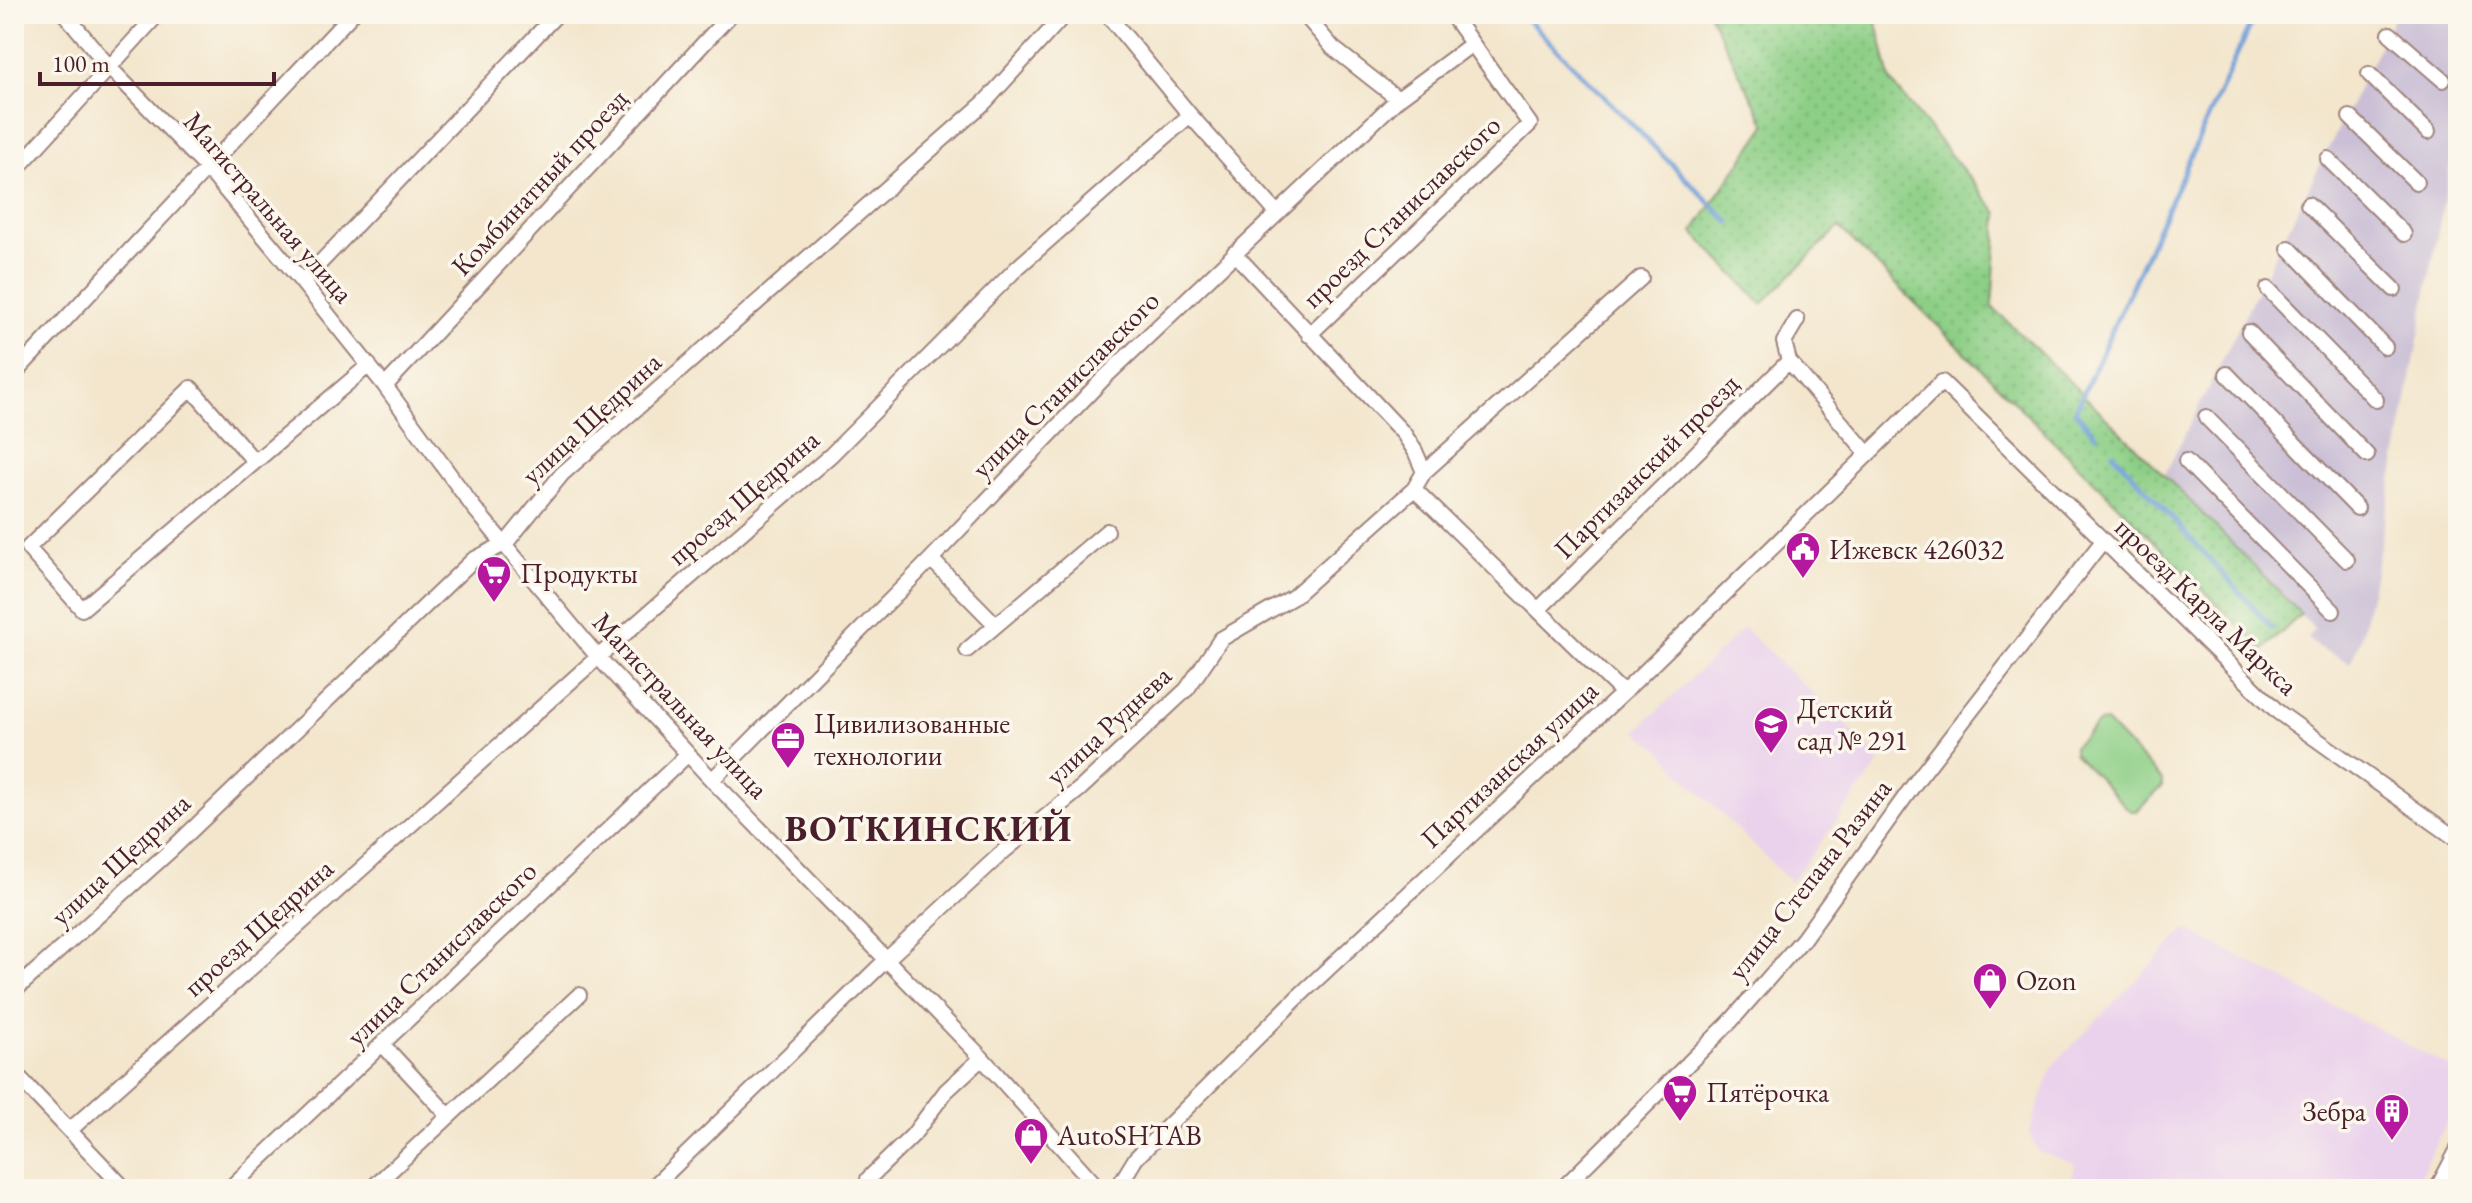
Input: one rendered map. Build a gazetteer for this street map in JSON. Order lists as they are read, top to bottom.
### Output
{
  "streets": {
    "street": [
      "Комбинатный проезд",
      "Магистральная улица",
      "проезд Станиславского",
      "улица Станиславского",
      "улица Щедрина",
      "Партизанский проезд",
      "проезд Щедрина",
      "проезд Карла Маркса",
      "улица Руднева",
      "Партизанская улица",
      "улица Степана Разина"
    ]
  },
  "crossings": [
    ["Комбинатный проезд", "Магистральная улица"],
    ["Магистральная улица", "улица Станиславского"],
    ["Магистральная улица", "улица Щедрина"],
    ["Магистральная улица", "проезд Щедрина"],
    ["Магистральная улица", "улица Руднева"],
    ["проезд Станиславского", "улица Станиславского"],
    ["проезд Станиславского", "улица Руднева"],
    ["проезд Карла Маркса", "Партизанская улица"],
    ["проезд Карла Маркса", "улица Степана Разина"]
  ],
  "districts": ["ВОТКИНСКИЙ"],
  "places": {
    "public building": ["Ижевск 426032"],
    "supermarket": ["Продукты", "Пятёрочка"],
    "school or university": ["Детский сад № 291"],
    "office": ["Цивилизованные технологии"],
    "shop": ["Ozon", "AutoSHTAB"],
    "building": ["Зебра"]
  },
  "scale_bar": "100 m"
}
